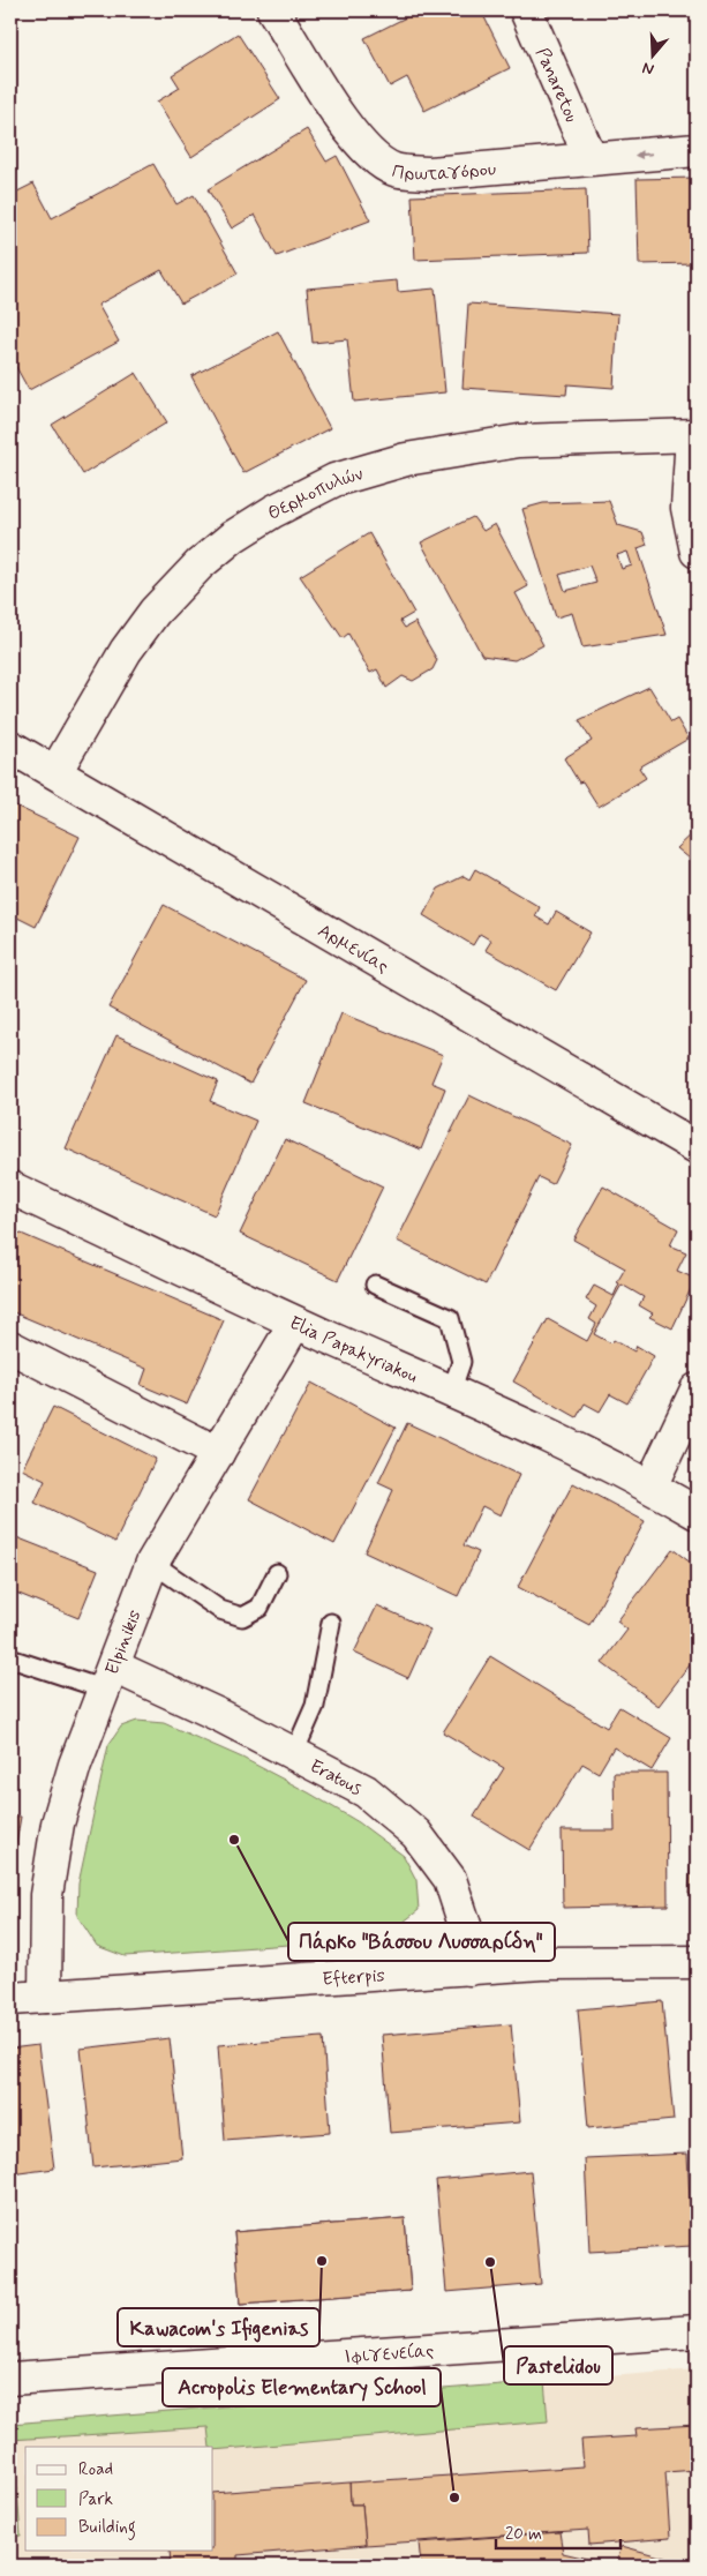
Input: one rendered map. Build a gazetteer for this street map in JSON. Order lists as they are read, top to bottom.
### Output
{
  "streets": {
    "street": [
      "Panaretou",
      "Πρωταγόρου",
      "Θερμοπυλών",
      "Αρμενίας",
      "Elia Papakyriakou",
      "Elpinikis",
      "Eratous",
      "Efterpis",
      "Ιφιγενείας"
    ]
  },
  "crossings": [
    ["Panaretou", "Πρωταγόρου"],
    ["Θερμοπυλών", "Αρμενίας"],
    ["Elia Papakyriakou", "Elpinikis"],
    ["Elpinikis", "Eratous"],
    ["Elpinikis", "Efterpis"],
    ["Eratous", "Efterpis"]
  ],
  "places": [
    "Πάρκο \"Βάσσου Λυσσαρίδη\"",
    "Kawacom's Ifigenias",
    "Pastelidou",
    "Acropolis Elementary School"
  ],
  "legend": ["Road", "Park", "Building"],
  "scale_bar": "20 m",
  "north": "bottom"
}
